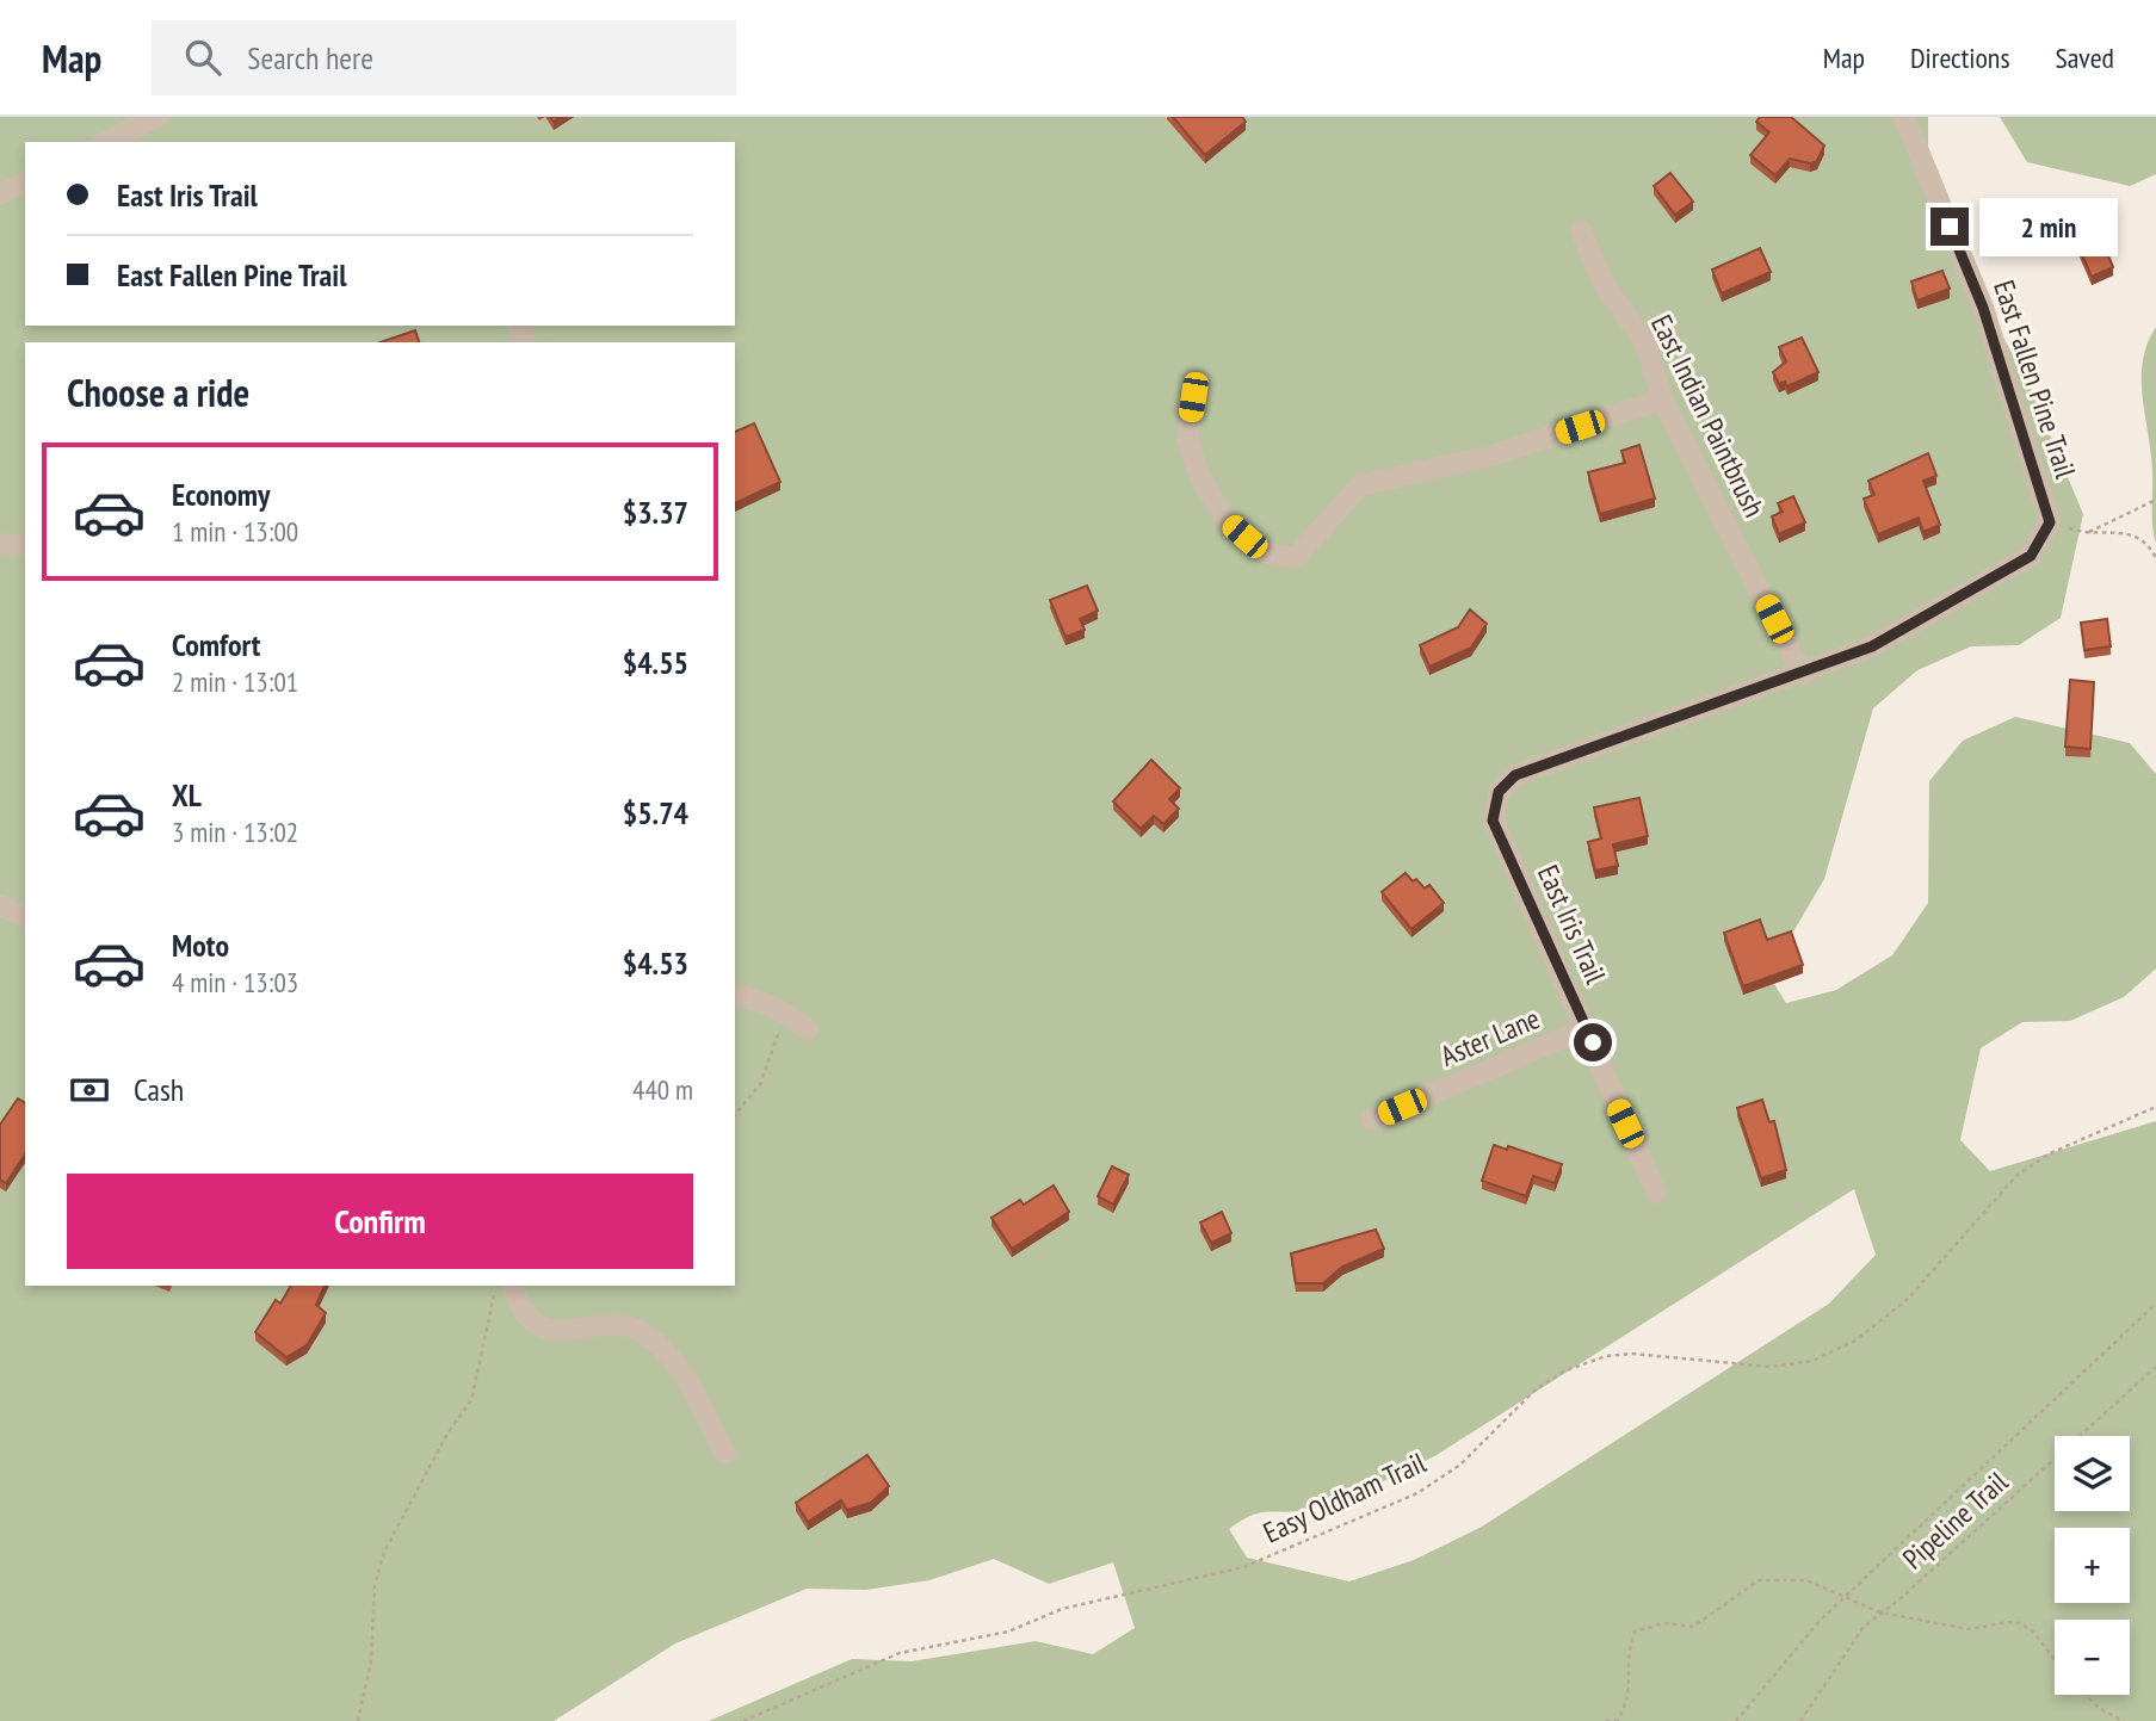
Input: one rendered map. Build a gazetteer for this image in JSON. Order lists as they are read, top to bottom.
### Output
{
  "streets": {
    "street": [
      "East Fallen Pine Trail",
      "East Indian Paintbrush",
      "East Iris Trail",
      "Aster Lane"
    ],
    "path": ["Easy Oldham Trail", "Pipeline Trail"]
  },
  "crossings": [
    ["East Indian Paintbrush", "East Iris Trail"],
    ["East Iris Trail", "Aster Lane"]
  ],
  "page": {
    "header": "Map",
    "search": "Search here",
    "nav": ["Map", "Directions", "Saved"],
    "banner": ["East Iris Trail", "East Fallen Pine Trail"],
    "bubble": "2 min",
    "heading": "Choose a ride",
    "list": [
      {
        "name": "Economy",
        "note": "1 min · 13:00",
        "value": "$3.37"
      },
      {
        "name": "Comfort",
        "note": "2 min · 13:01",
        "value": "$4.55"
      },
      {
        "name": "XL",
        "note": "3 min · 13:02",
        "value": "$5.74"
      },
      {
        "name": "Moto",
        "note": "4 min · 13:03",
        "value": "$4.53"
      }
    ],
    "pay": ["Cash", "440 m"],
    "buttons": "Confirm",
    "map_buttons": ["+", "−"]
  }
}
